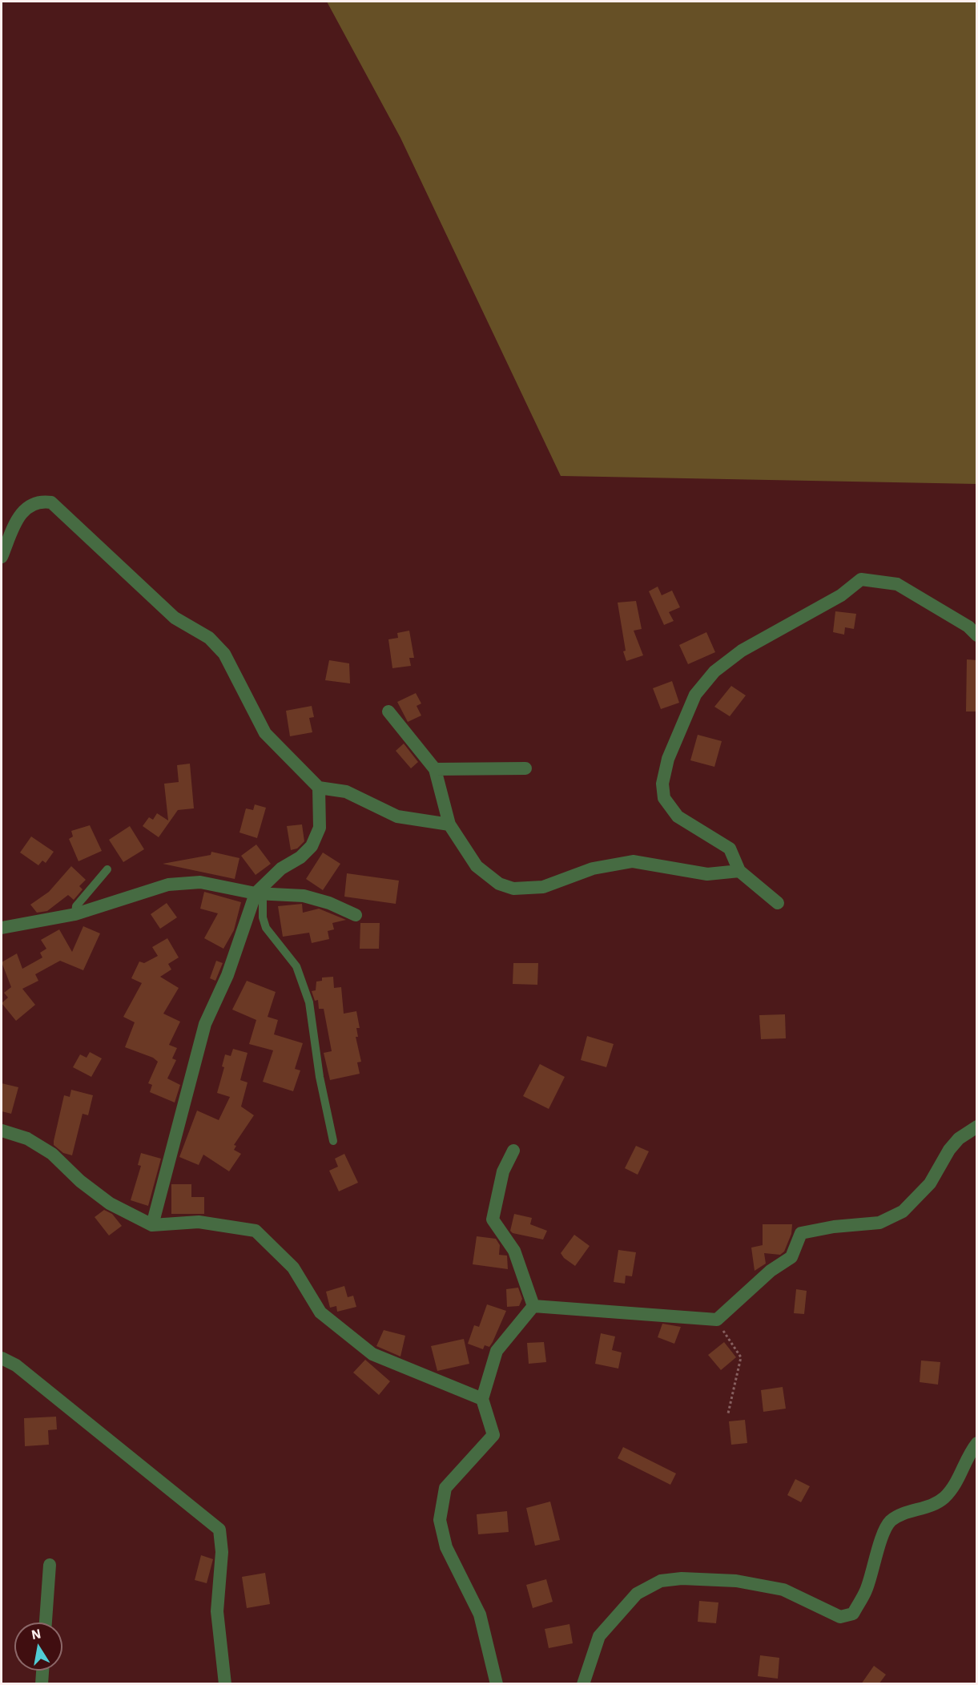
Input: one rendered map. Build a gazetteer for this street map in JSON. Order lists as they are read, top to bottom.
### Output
{
  "north": "top"
}
